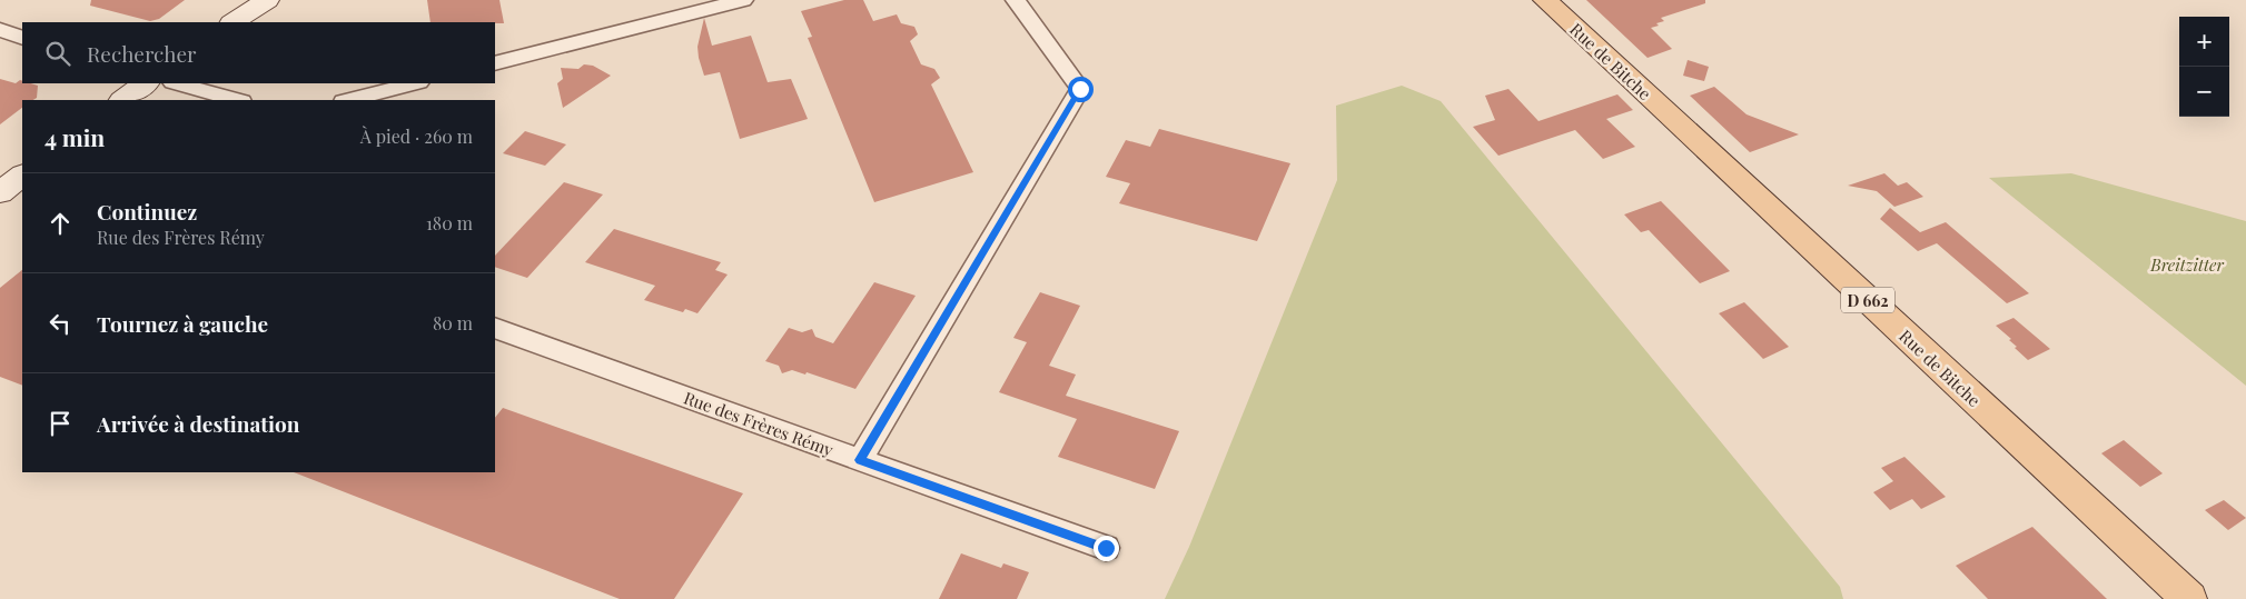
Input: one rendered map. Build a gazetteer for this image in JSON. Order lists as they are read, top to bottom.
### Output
{
  "streets": {
    "main road": ["Rue de Bitche", "D 662"],
    "street": ["Rue des Frères Rémy"]
  },
  "parks": ["Breitzitter"],
  "page": {
    "map_buttons": ["+", "−"],
    "search": "Rechercher",
    "heading": ["4 min", "À pied · 260 m"],
    "list": [
      ["Continuez", "Rue des Frères Rémy", "180 m"],
      ["Tournez à gauche", "80 m"],
      "Arrivée à destination"
    ]
  }
}
